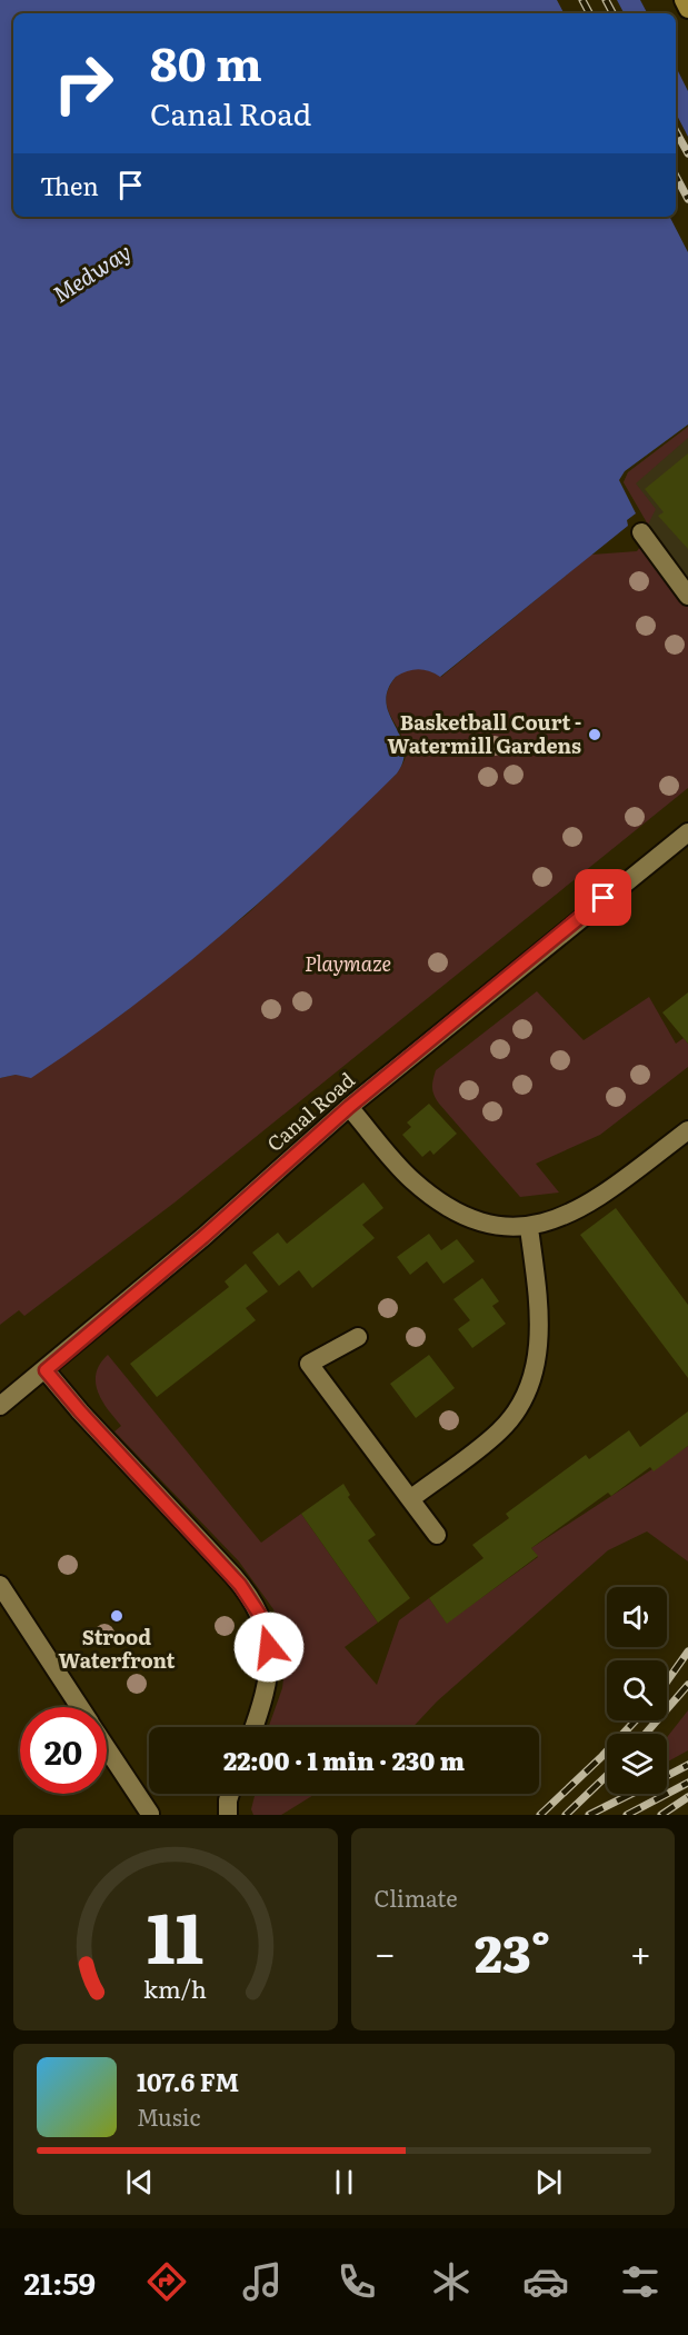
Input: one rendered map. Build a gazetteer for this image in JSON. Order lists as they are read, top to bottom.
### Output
{
  "streets": {
    "street": ["Canal Road"]
  },
  "water": ["Medway"],
  "parks": ["Playmaze"],
  "places": ["Basketball Court - Watermill Gardens", "Strood Waterfront"],
  "page": {
    "turn": ["80 m", "Canal Road"],
    "then": "Then",
    "limit": "20",
    "trip": "22:00 · 1 min · 230 m",
    "tile": "Climate",
    "heat": ["−", "23°", "+"],
    "song": ["107.6 FM", "Music"],
    "tabs": "21:59",
    "gauge": ["11", "km/h"]
  }
}
